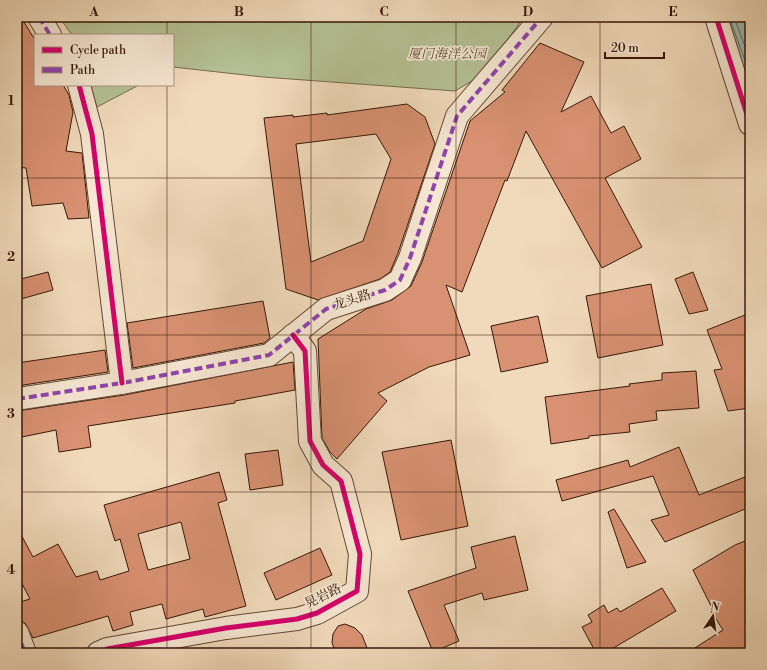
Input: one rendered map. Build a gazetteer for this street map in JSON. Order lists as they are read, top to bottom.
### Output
{
  "streets": {
    "street": ["龙头路", "晃岩路"]
  },
  "crossings": [
    ["龙头路", "晃岩路"]
  ],
  "parks": ["厦门海洋公园"],
  "legend": ["Cycle path", "Path"],
  "scale_bar": "20 m",
  "north": "top",
  "grid": {
    "columns": [
      "A",
      "B",
      "C",
      "D",
      "E"
    ],
    "rows": [
      "1",
      "2",
      "3",
      "4"
    ]
  }
}
